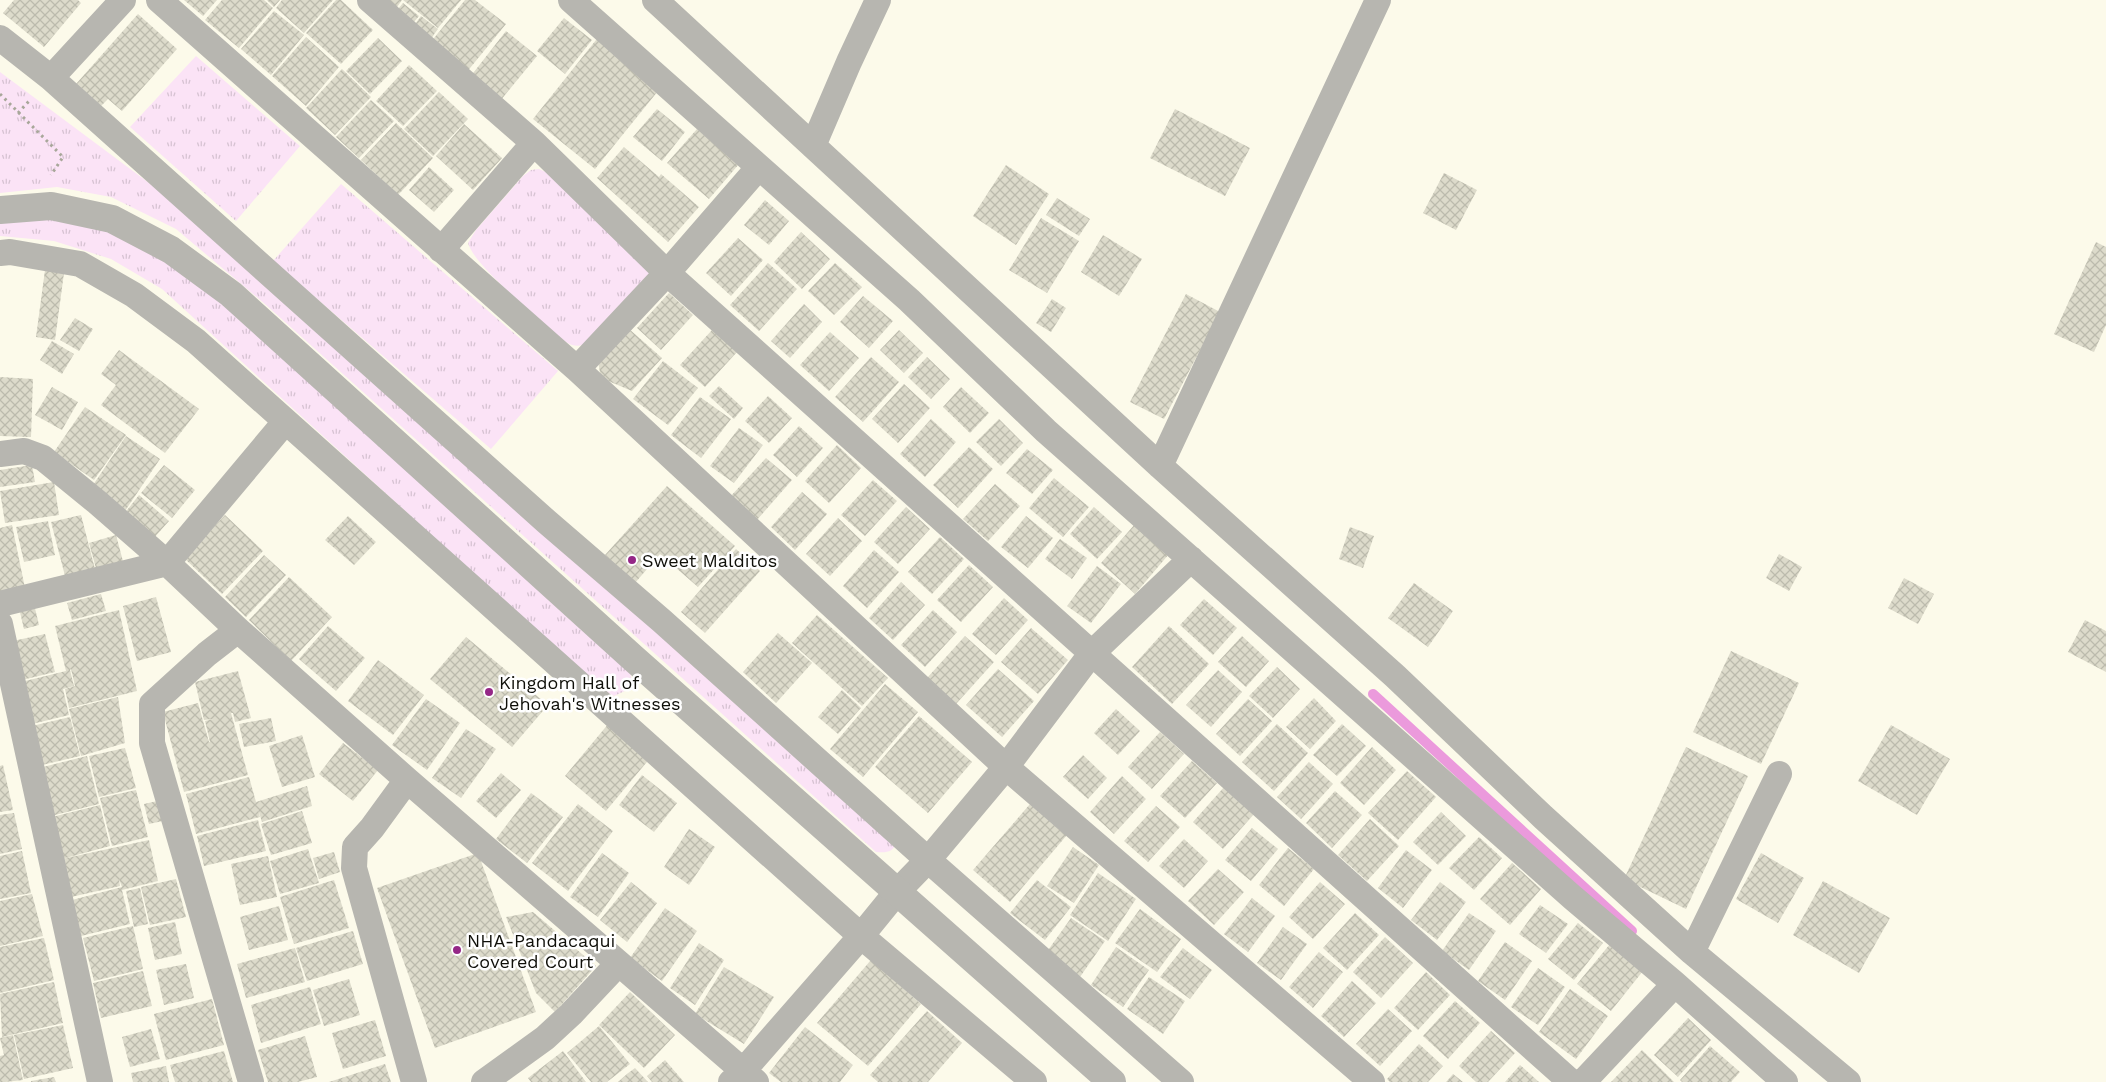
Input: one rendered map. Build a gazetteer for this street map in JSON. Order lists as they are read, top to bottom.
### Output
{
  "places": ["Sweet Malditos", "Kingdom Hall of Jehovah's Witnesses", "NHA-Pandacaqui Covered Court"]
}
